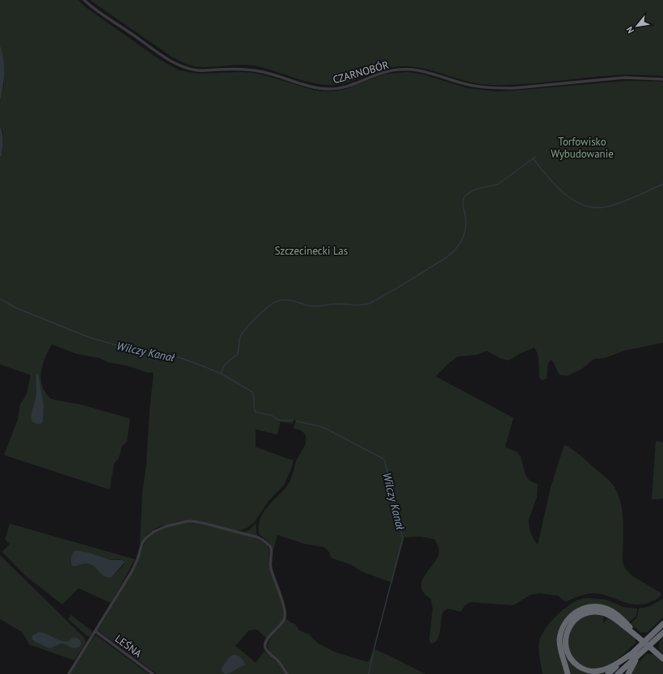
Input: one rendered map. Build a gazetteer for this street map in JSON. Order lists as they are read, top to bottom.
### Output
{
  "streets": {
    "street": ["CZARNOBÓR", "LEŚNA"]
  },
  "water": ["Wilczy Kanał"],
  "parks": ["Torfowisko Wybudowanie", "Szczecinecki Las"],
  "north": "bottom left"
}
